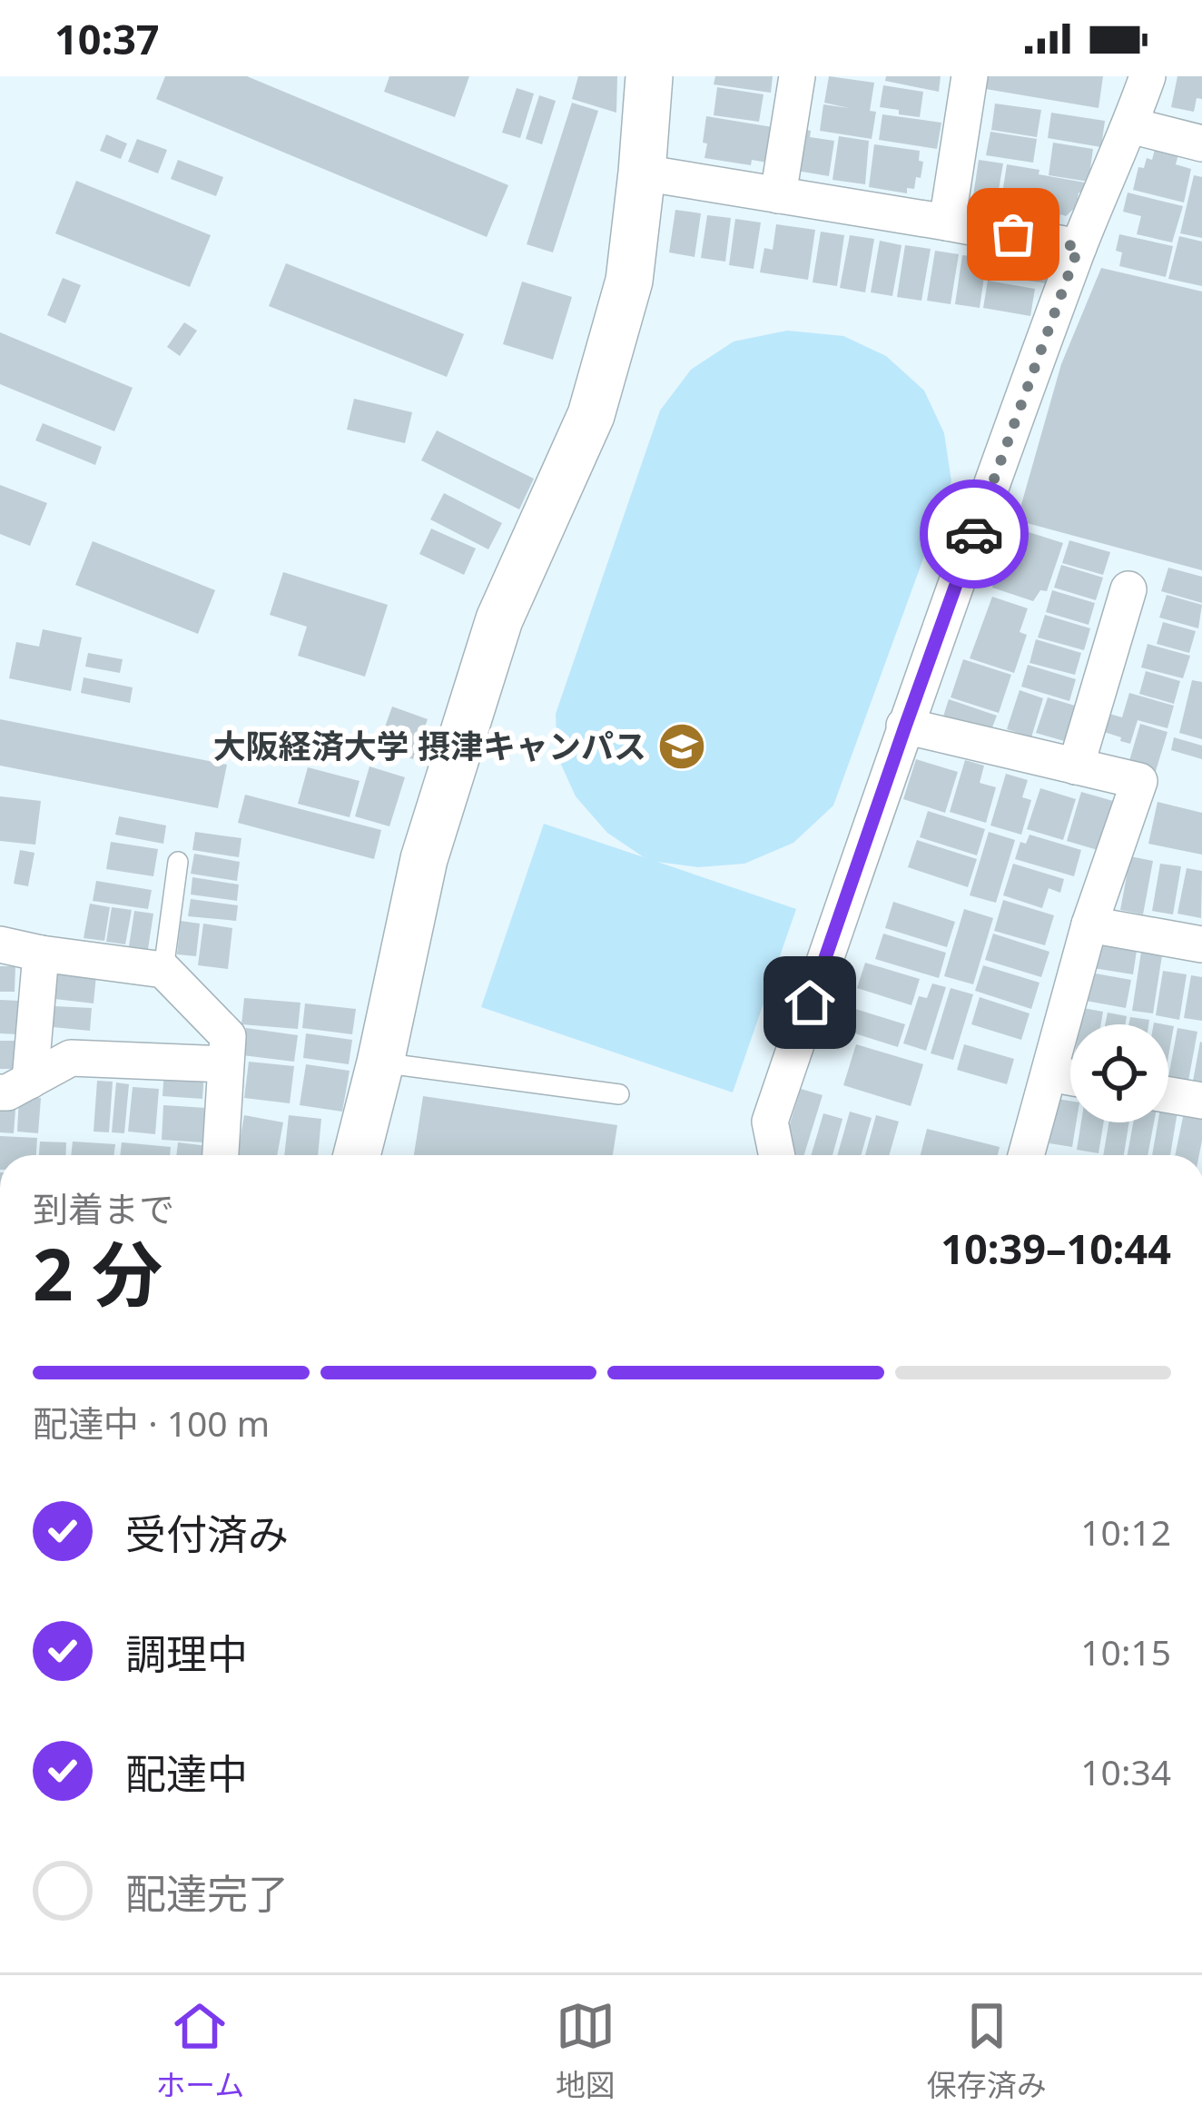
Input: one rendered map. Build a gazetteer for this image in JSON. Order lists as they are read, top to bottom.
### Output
{
  "places": {
    "school or university": ["大阪経済大学 摂津キャンパス"]
  },
  "page": {
    "status": "10:37",
    "heading": ["2 分", "到着まで", "10:39–10:44"],
    "bar": "配達中 · 100 m",
    "list": [
      ["受付済み", "10:12"],
      ["調理中", "10:15"],
      ["配達中", "10:34"],
      "配達完了"
    ],
    "tabs": ["ホーム", "地図", "保存済み"]
  }
}
